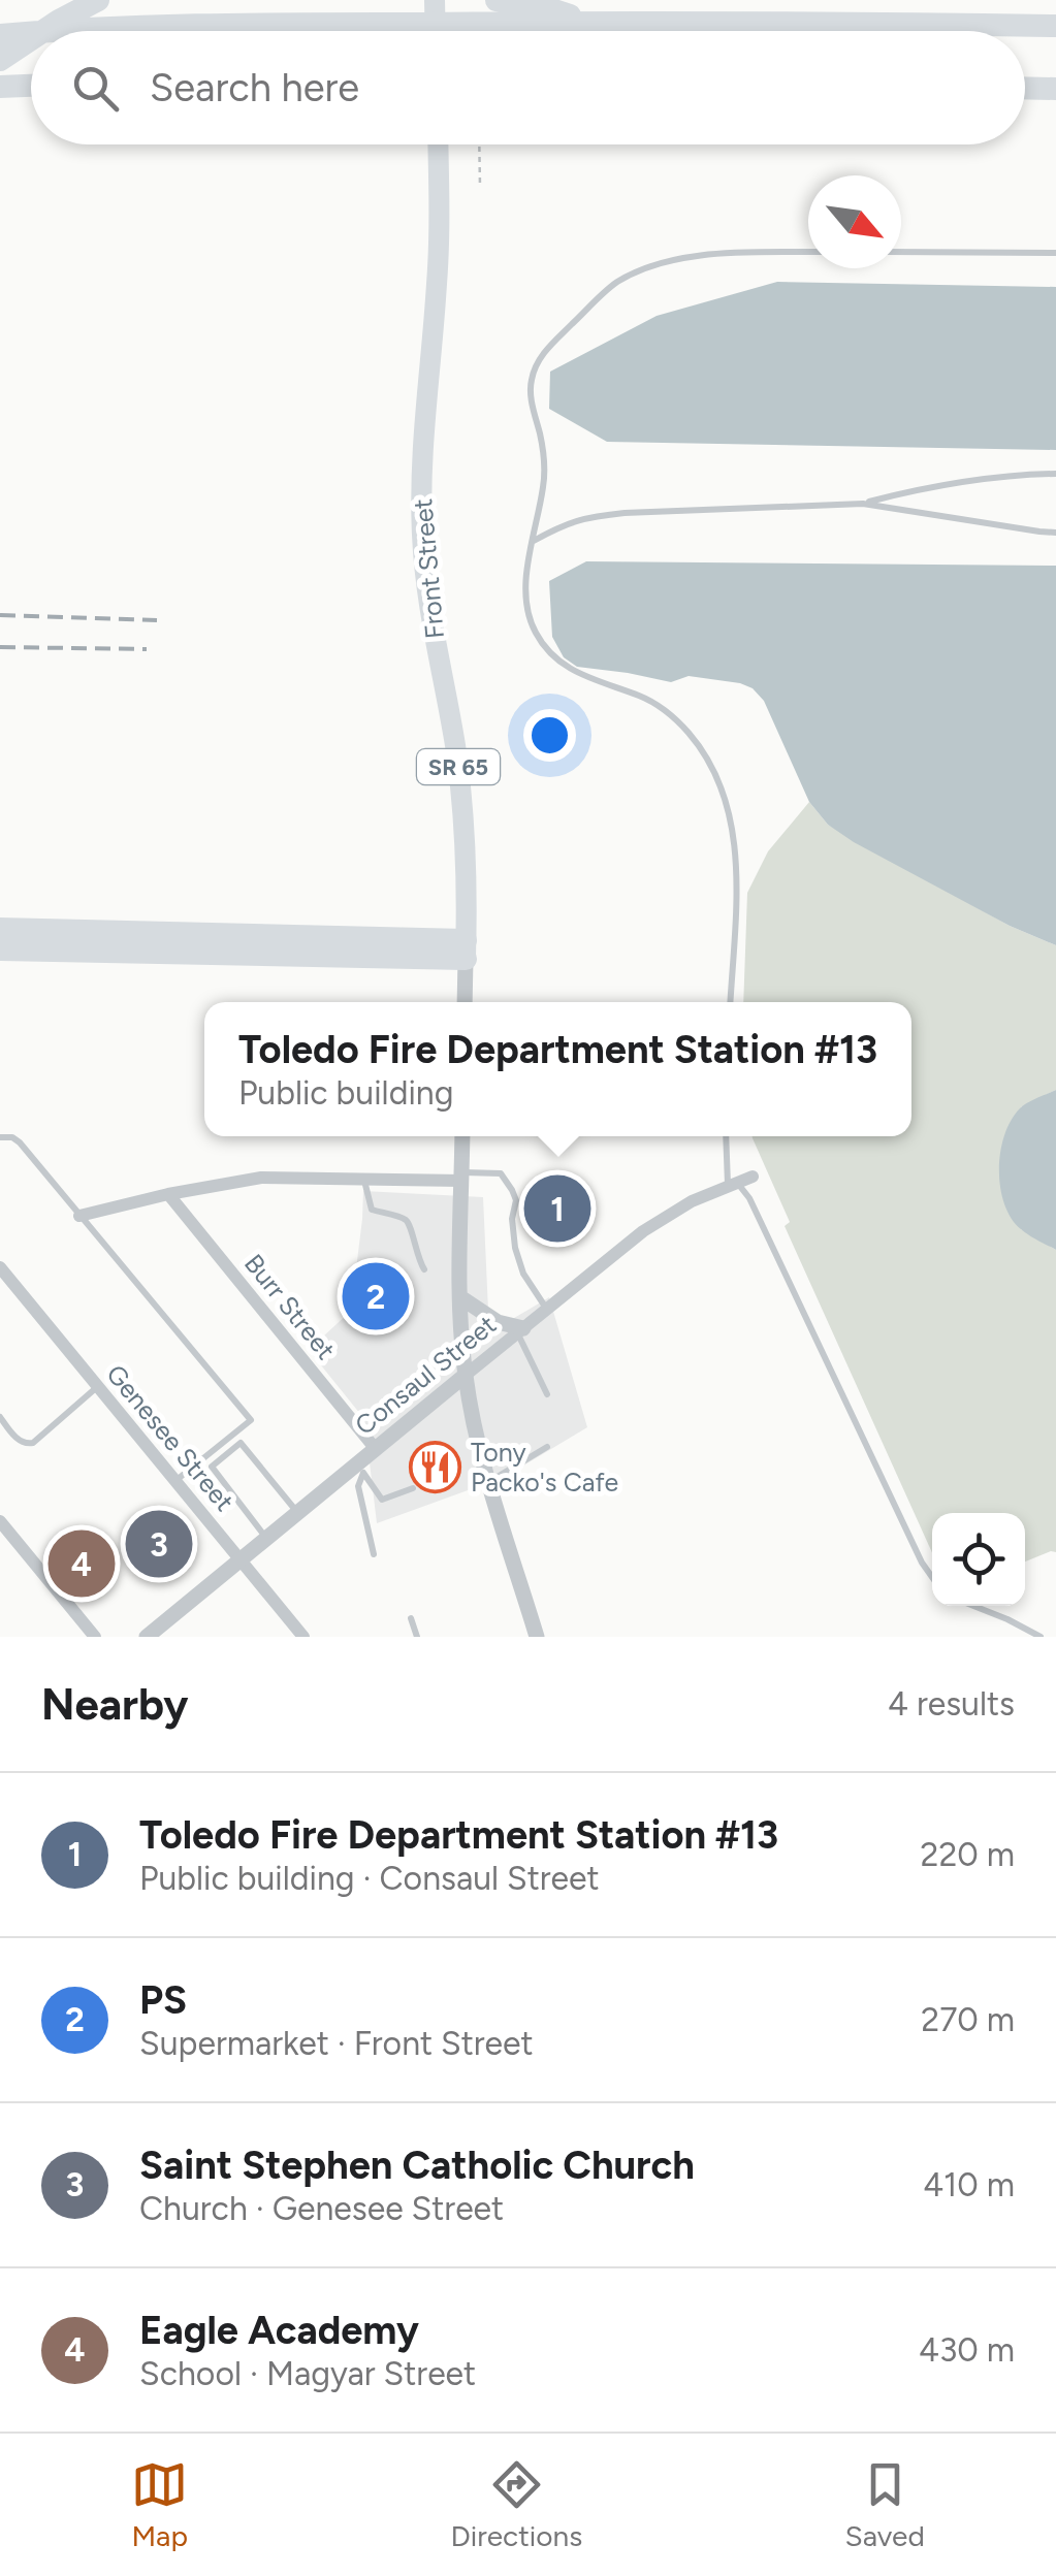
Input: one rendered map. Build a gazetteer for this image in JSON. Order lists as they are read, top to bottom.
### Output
{
  "streets": {
    "main road": ["Front Street", "SR 65"],
    "street": ["Burr Street", "Consaul Street", "Genesee Street"]
  },
  "crossings": [
    ["Burr Street", "Consaul Street"],
    ["Consaul Street", "Genesee Street"]
  ],
  "places": {
    "restaurant": ["Tony Packo's Cafe"]
  },
  "north": "bottom right",
  "page": {
    "search": "Search here",
    "popup": ["Toledo Fire Department Station #13", "Public building"],
    "pins": [
      "1",
      "2",
      "3",
      "4"
    ],
    "heading": ["Nearby", "4 results"],
    "list": [
      {
        "mark": "1",
        "name": "Toledo Fire Department Station #13",
        "note": "Public building · Consaul Street",
        "value": "220 m"
      },
      {
        "mark": "2",
        "name": "PS",
        "note": "Supermarket · Front Street",
        "value": "270 m"
      },
      {
        "mark": "3",
        "name": "Saint Stephen Catholic Church",
        "note": "Church · Genesee Street",
        "value": "410 m"
      },
      {
        "mark": "4",
        "name": "Eagle Academy",
        "note": "School · Magyar Street",
        "value": "430 m"
      }
    ],
    "nav": ["Map", "Directions", "Saved"]
  }
}
